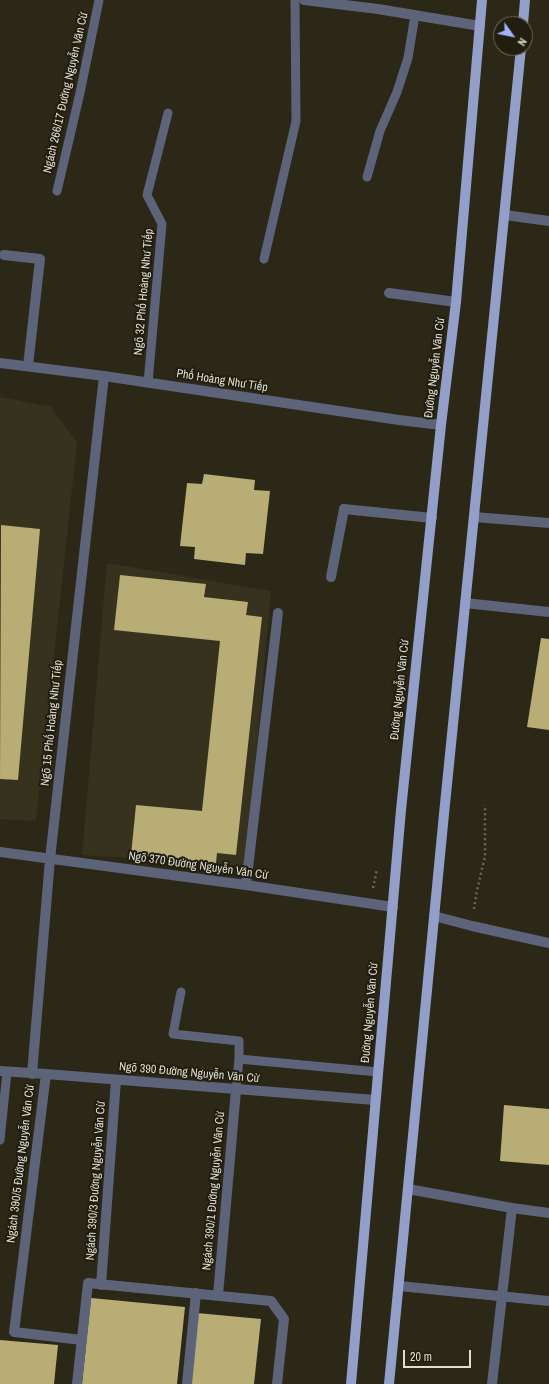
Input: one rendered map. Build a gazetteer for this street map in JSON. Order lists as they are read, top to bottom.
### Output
{
  "streets": {
    "main road": ["Đường Nguyễn Văn Cừ"],
    "street": [
      "Phố Hoàng Như Tiếp",
      "Ngõ 15 Phố Hoàng Như Tiếp",
      "Ngõ 370 Đường Nguyễn Văn Cừ",
      "Ngõ 390 Đường Nguyễn Văn Cừ",
      "Ngách 390/5 Đường Nguyễn Văn Cừ",
      "Ngách 390/3 Đường Nguyễn Văn Cừ",
      "Ngách 390/1 Đường Nguyễn Văn Cừ"
    ],
    "lane": ["Ngách 266/17 Đường Nguyễn Văn Cừ", "Ngõ 32 Phố Hoàng Như Tiếp"]
  },
  "crossings": [
    ["Ngõ 32 Phố Hoàng Như Tiếp", "Phố Hoàng Như Tiếp"],
    ["Đường Nguyễn Văn Cừ", "Phố Hoàng Như Tiếp"],
    ["Đường Nguyễn Văn Cừ", "Ngõ 370 Đường Nguyễn Văn Cừ"],
    ["Đường Nguyễn Văn Cừ", "Ngõ 390 Đường Nguyễn Văn Cừ"],
    ["Phố Hoàng Như Tiếp", "Ngõ 15 Phố Hoàng Như Tiếp"],
    ["Ngõ 15 Phố Hoàng Như Tiếp", "Ngõ 370 Đường Nguyễn Văn Cừ"],
    ["Ngõ 15 Phố Hoàng Như Tiếp", "Ngõ 390 Đường Nguyễn Văn Cừ"],
    ["Ngõ 390 Đường Nguyễn Văn Cừ", "Ngách 390/5 Đường Nguyễn Văn Cừ"],
    ["Ngõ 390 Đường Nguyễn Văn Cừ", "Ngách 390/3 Đường Nguyễn Văn Cừ"],
    ["Ngõ 390 Đường Nguyễn Văn Cừ", "Ngách 390/1 Đường Nguyễn Văn Cừ"]
  ],
  "scale_bar": "20 m",
  "north": "bottom right"
}
